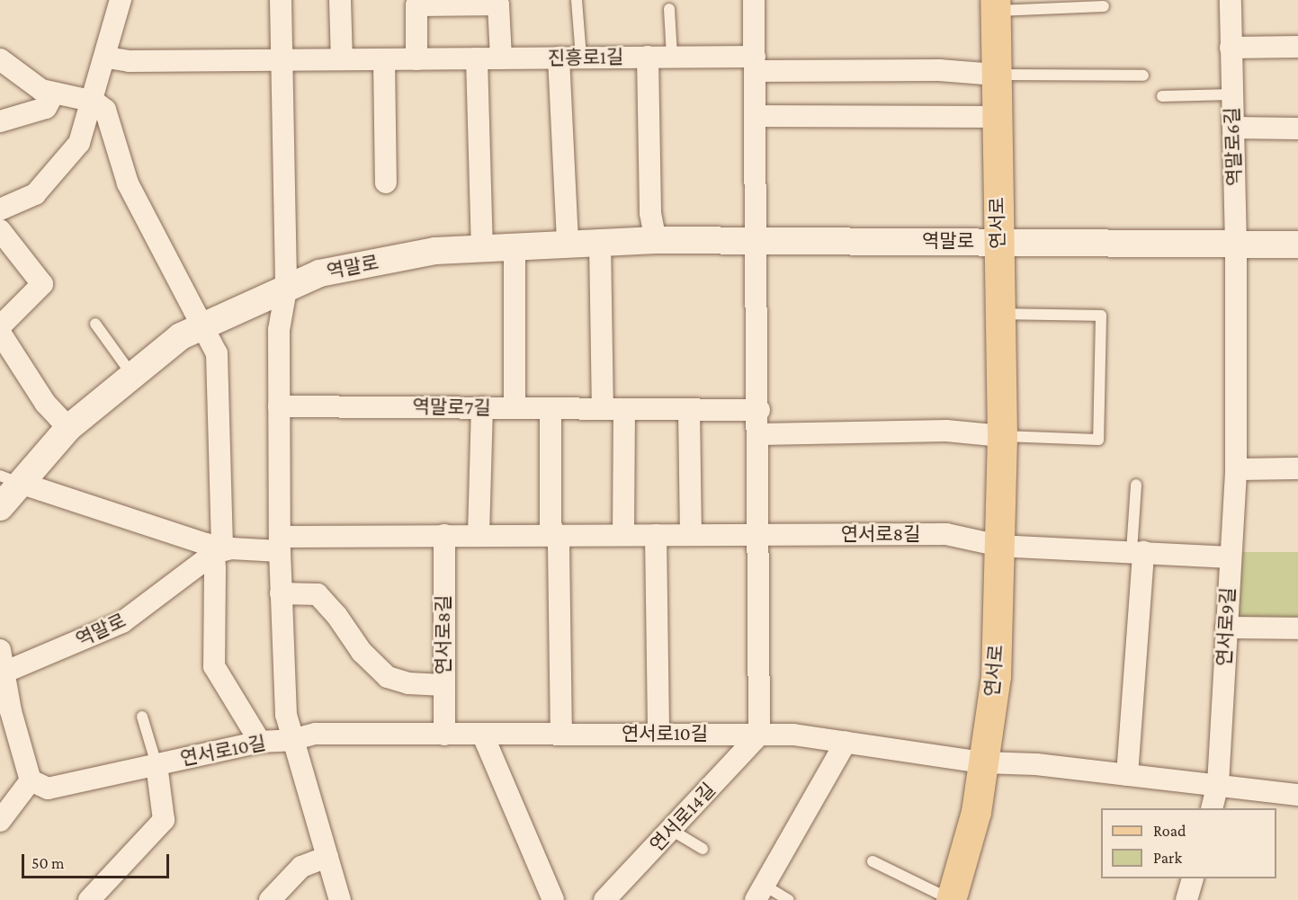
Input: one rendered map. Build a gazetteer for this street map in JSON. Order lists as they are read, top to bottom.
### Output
{
  "streets": {
    "main road": ["연서로"],
    "street": [
      "진흥로1길",
      "역말로6길",
      "역말로",
      "역말로7길",
      "연서로8길",
      "연서로9길",
      "연서로10길",
      "연서로14길"
    ]
  },
  "crossings": [
    ["역말로6길", "역말로"],
    ["연서로", "역말로"],
    ["연서로", "연서로8길"],
    ["연서로", "연서로10길"],
    ["역말로", "연서로8길"],
    ["연서로8길", "연서로9길"],
    ["연서로8길", "연서로10길"],
    ["연서로10길", "연서로14길"]
  ],
  "legend": ["Road", "Park"],
  "scale_bar": "50 m"
}
